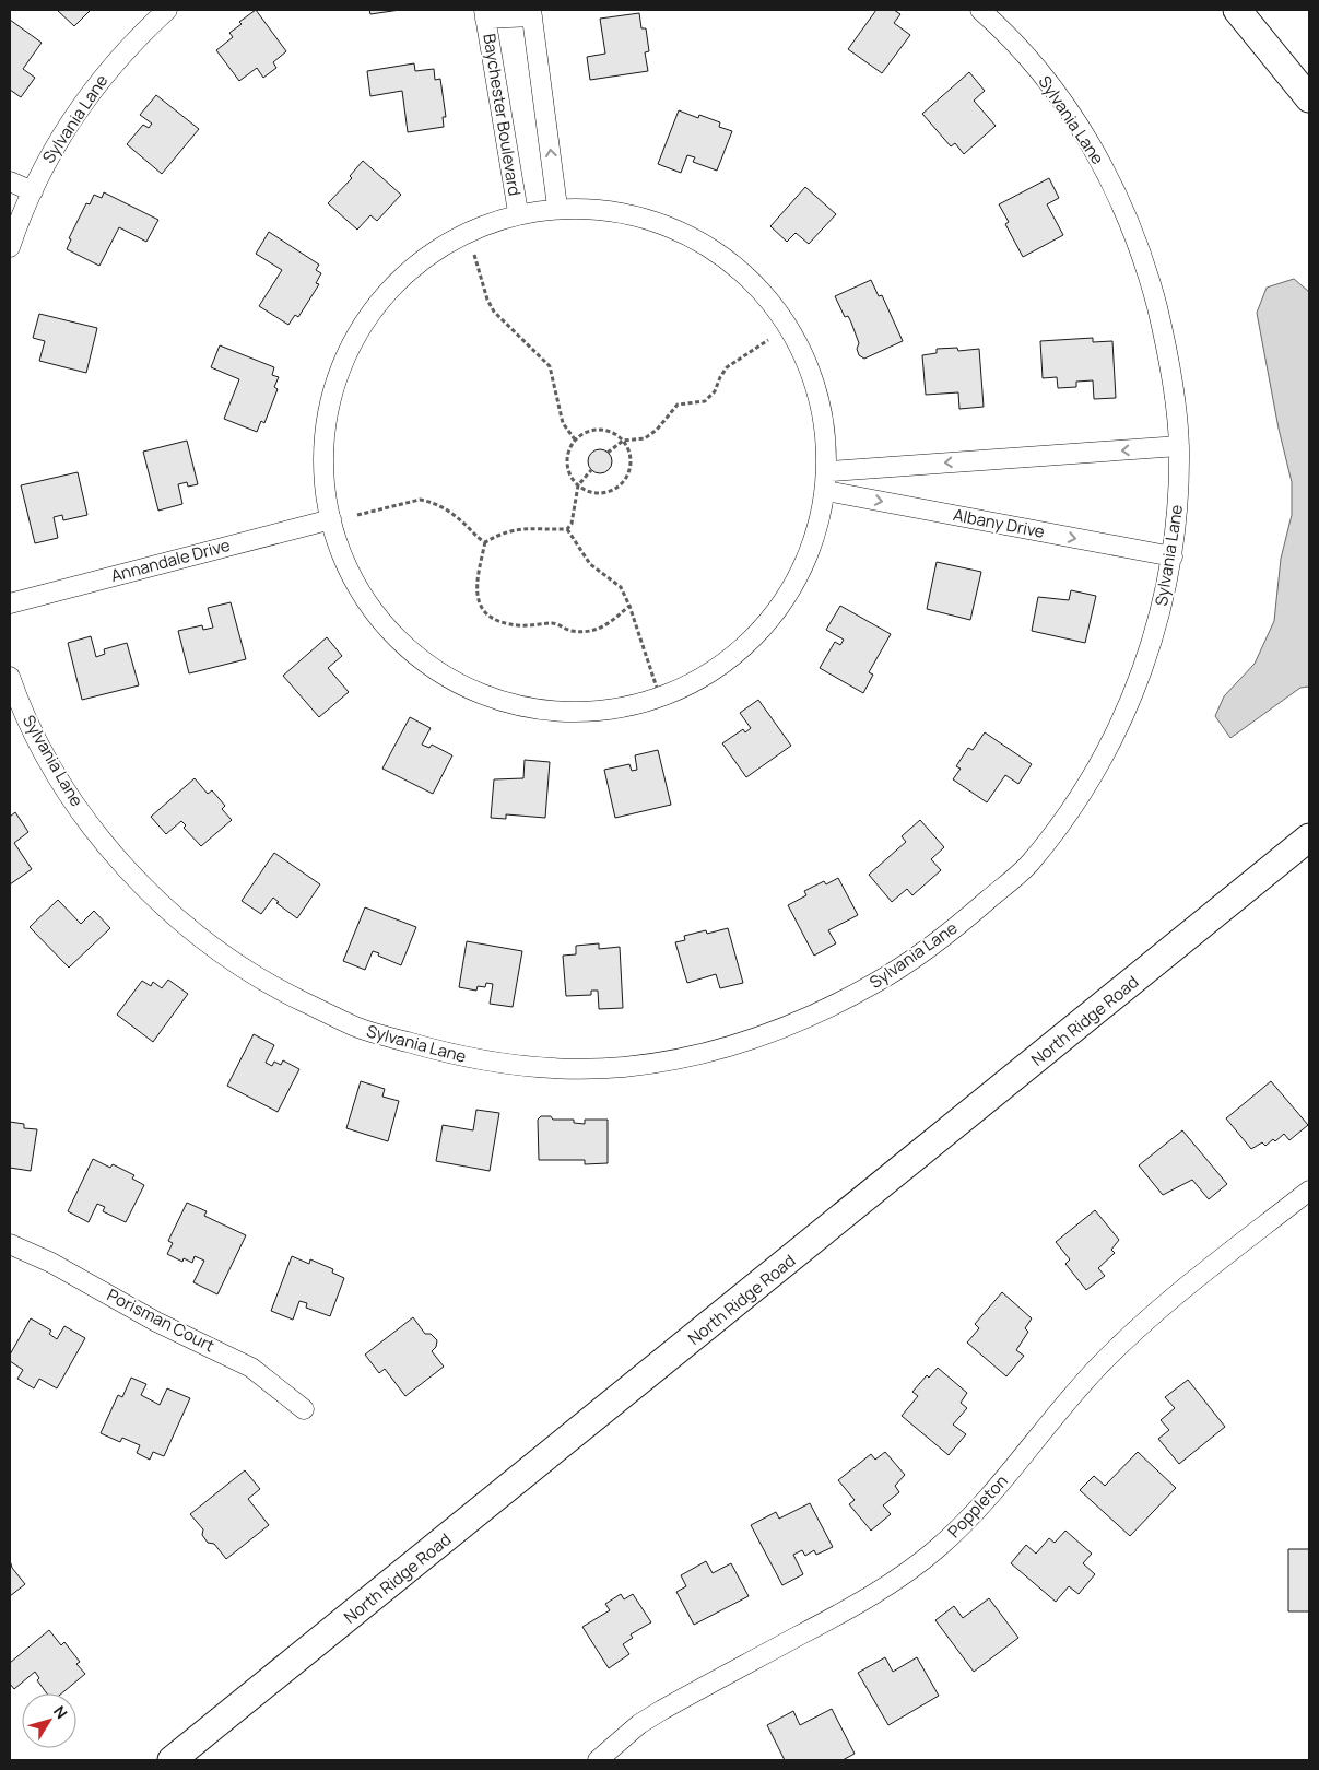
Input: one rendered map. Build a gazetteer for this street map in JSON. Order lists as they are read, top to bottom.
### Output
{
  "streets": {
    "street": [
      "Baychester Boulevard",
      "Sylvania Lane",
      "Albany Drive",
      "Annandale Drive",
      "North Ridge Road",
      "Porisman Court",
      "Poppleton"
    ]
  },
  "crossings": [
    ["Sylvania Lane", "Albany Drive"]
  ],
  "north": "top right"
}
